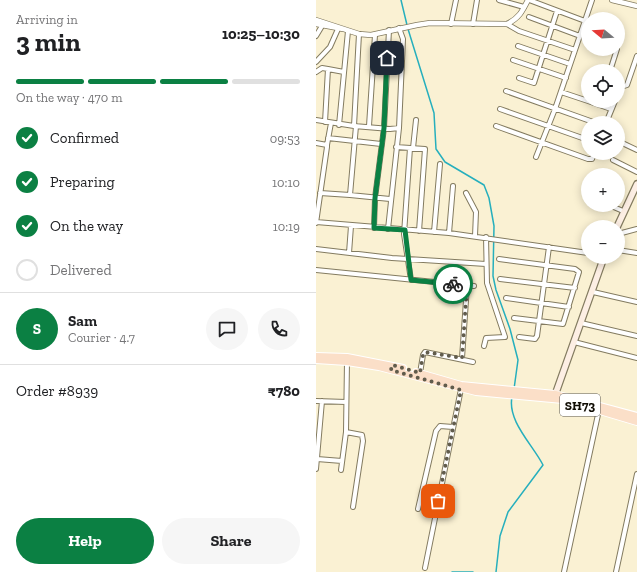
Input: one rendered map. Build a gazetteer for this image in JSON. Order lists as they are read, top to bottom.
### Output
{
  "streets": {
    "main road": ["SH73"]
  },
  "north": "left",
  "page": {
    "heading": ["3 min", "Arriving in", "10:25–10:30"],
    "panel": [
      "Sam",
      "Courier · 4.7",
      "Order #8939",
      "₹780"
    ],
    "map_buttons": ["+", "−"],
    "bar": "On the way · 470 m",
    "list": [
      ["Confirmed", "09:53"],
      ["Preparing", "10:10"],
      ["On the way", "10:19"],
      "Delivered"
    ],
    "round": "S",
    "buttons": ["Help", "Share"]
  }
}
